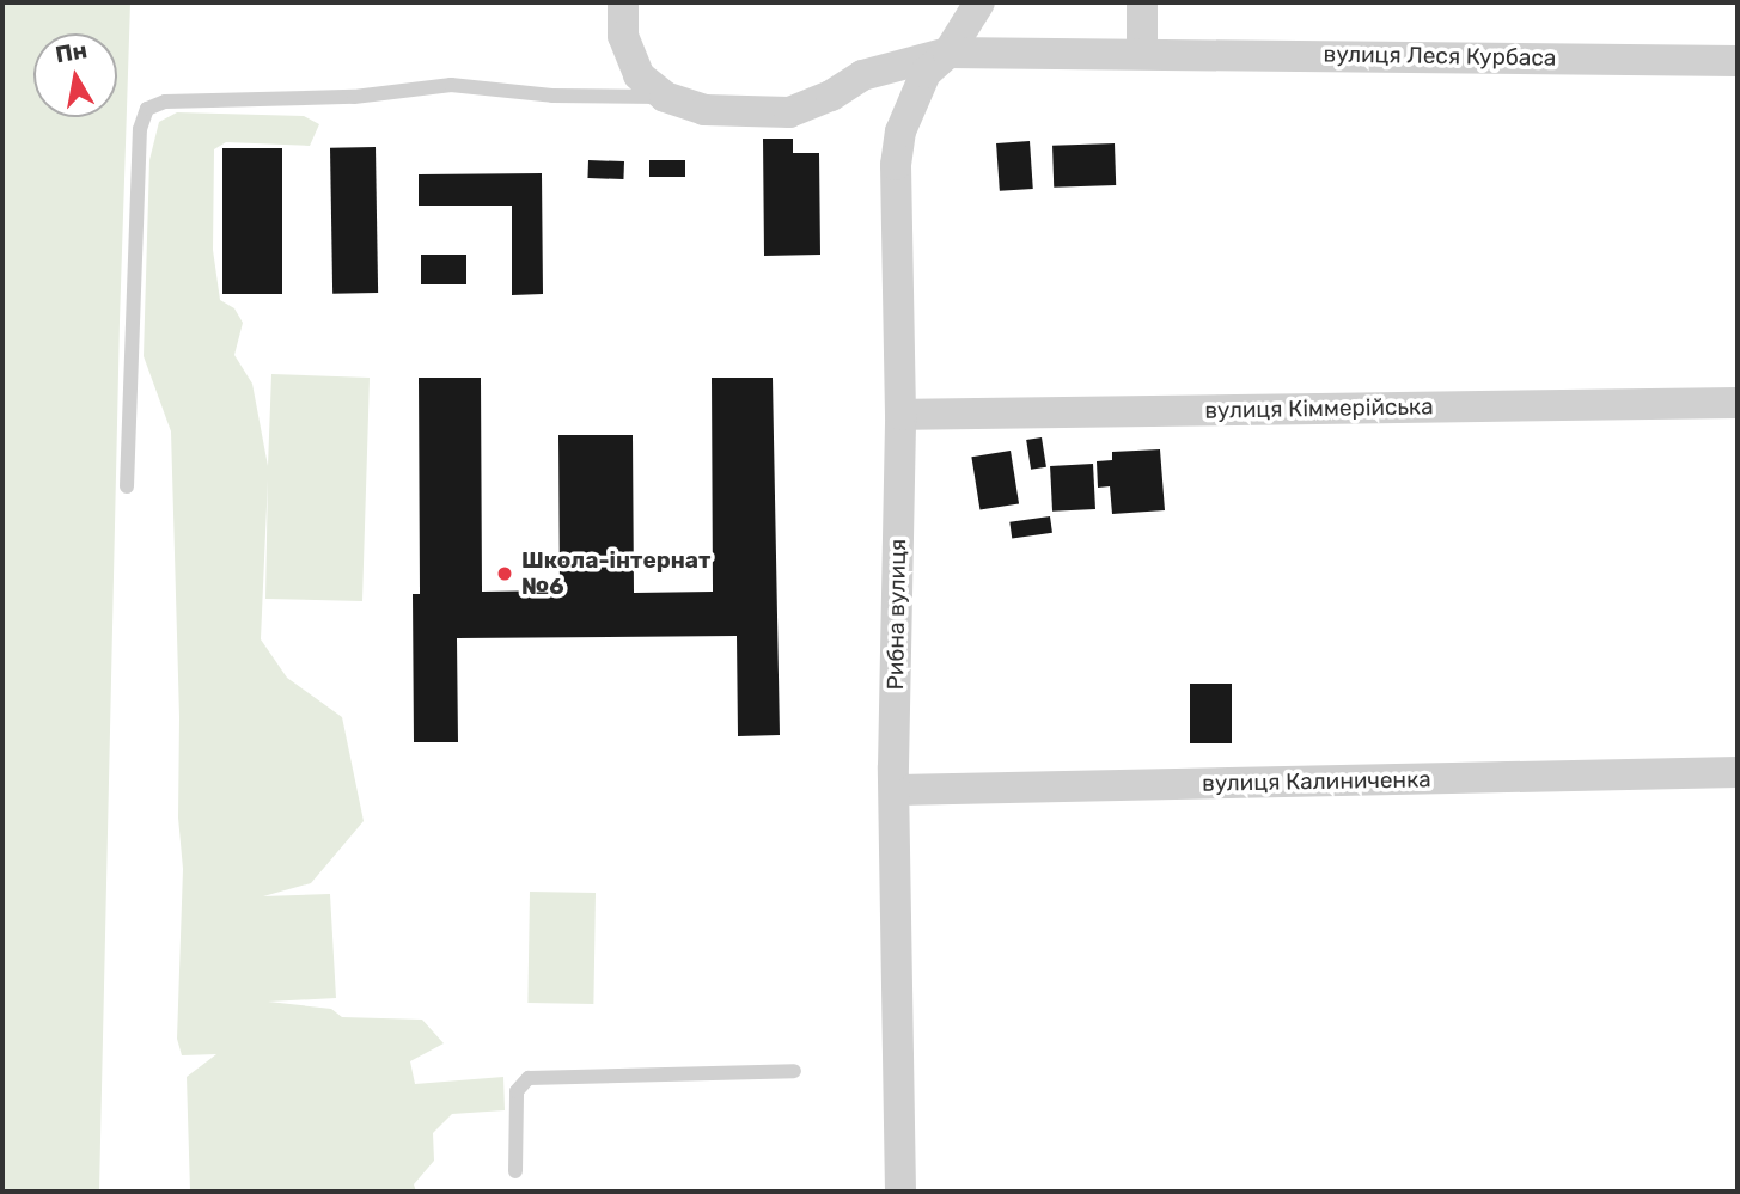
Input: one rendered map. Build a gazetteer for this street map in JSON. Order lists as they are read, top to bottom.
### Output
{
  "streets": {
    "street": [
      "вулиця Леся Курбаса",
      "вулиця Кіммерійська",
      "Рибна вулиця",
      "вулиця Калиниченка"
    ]
  },
  "crossings": [
    ["вулиця Кіммерійська", "Рибна вулиця"],
    ["Рибна вулиця", "вулиця Калиниченка"]
  ],
  "places": ["Школа-інтернат №6"],
  "north": "top"
}
